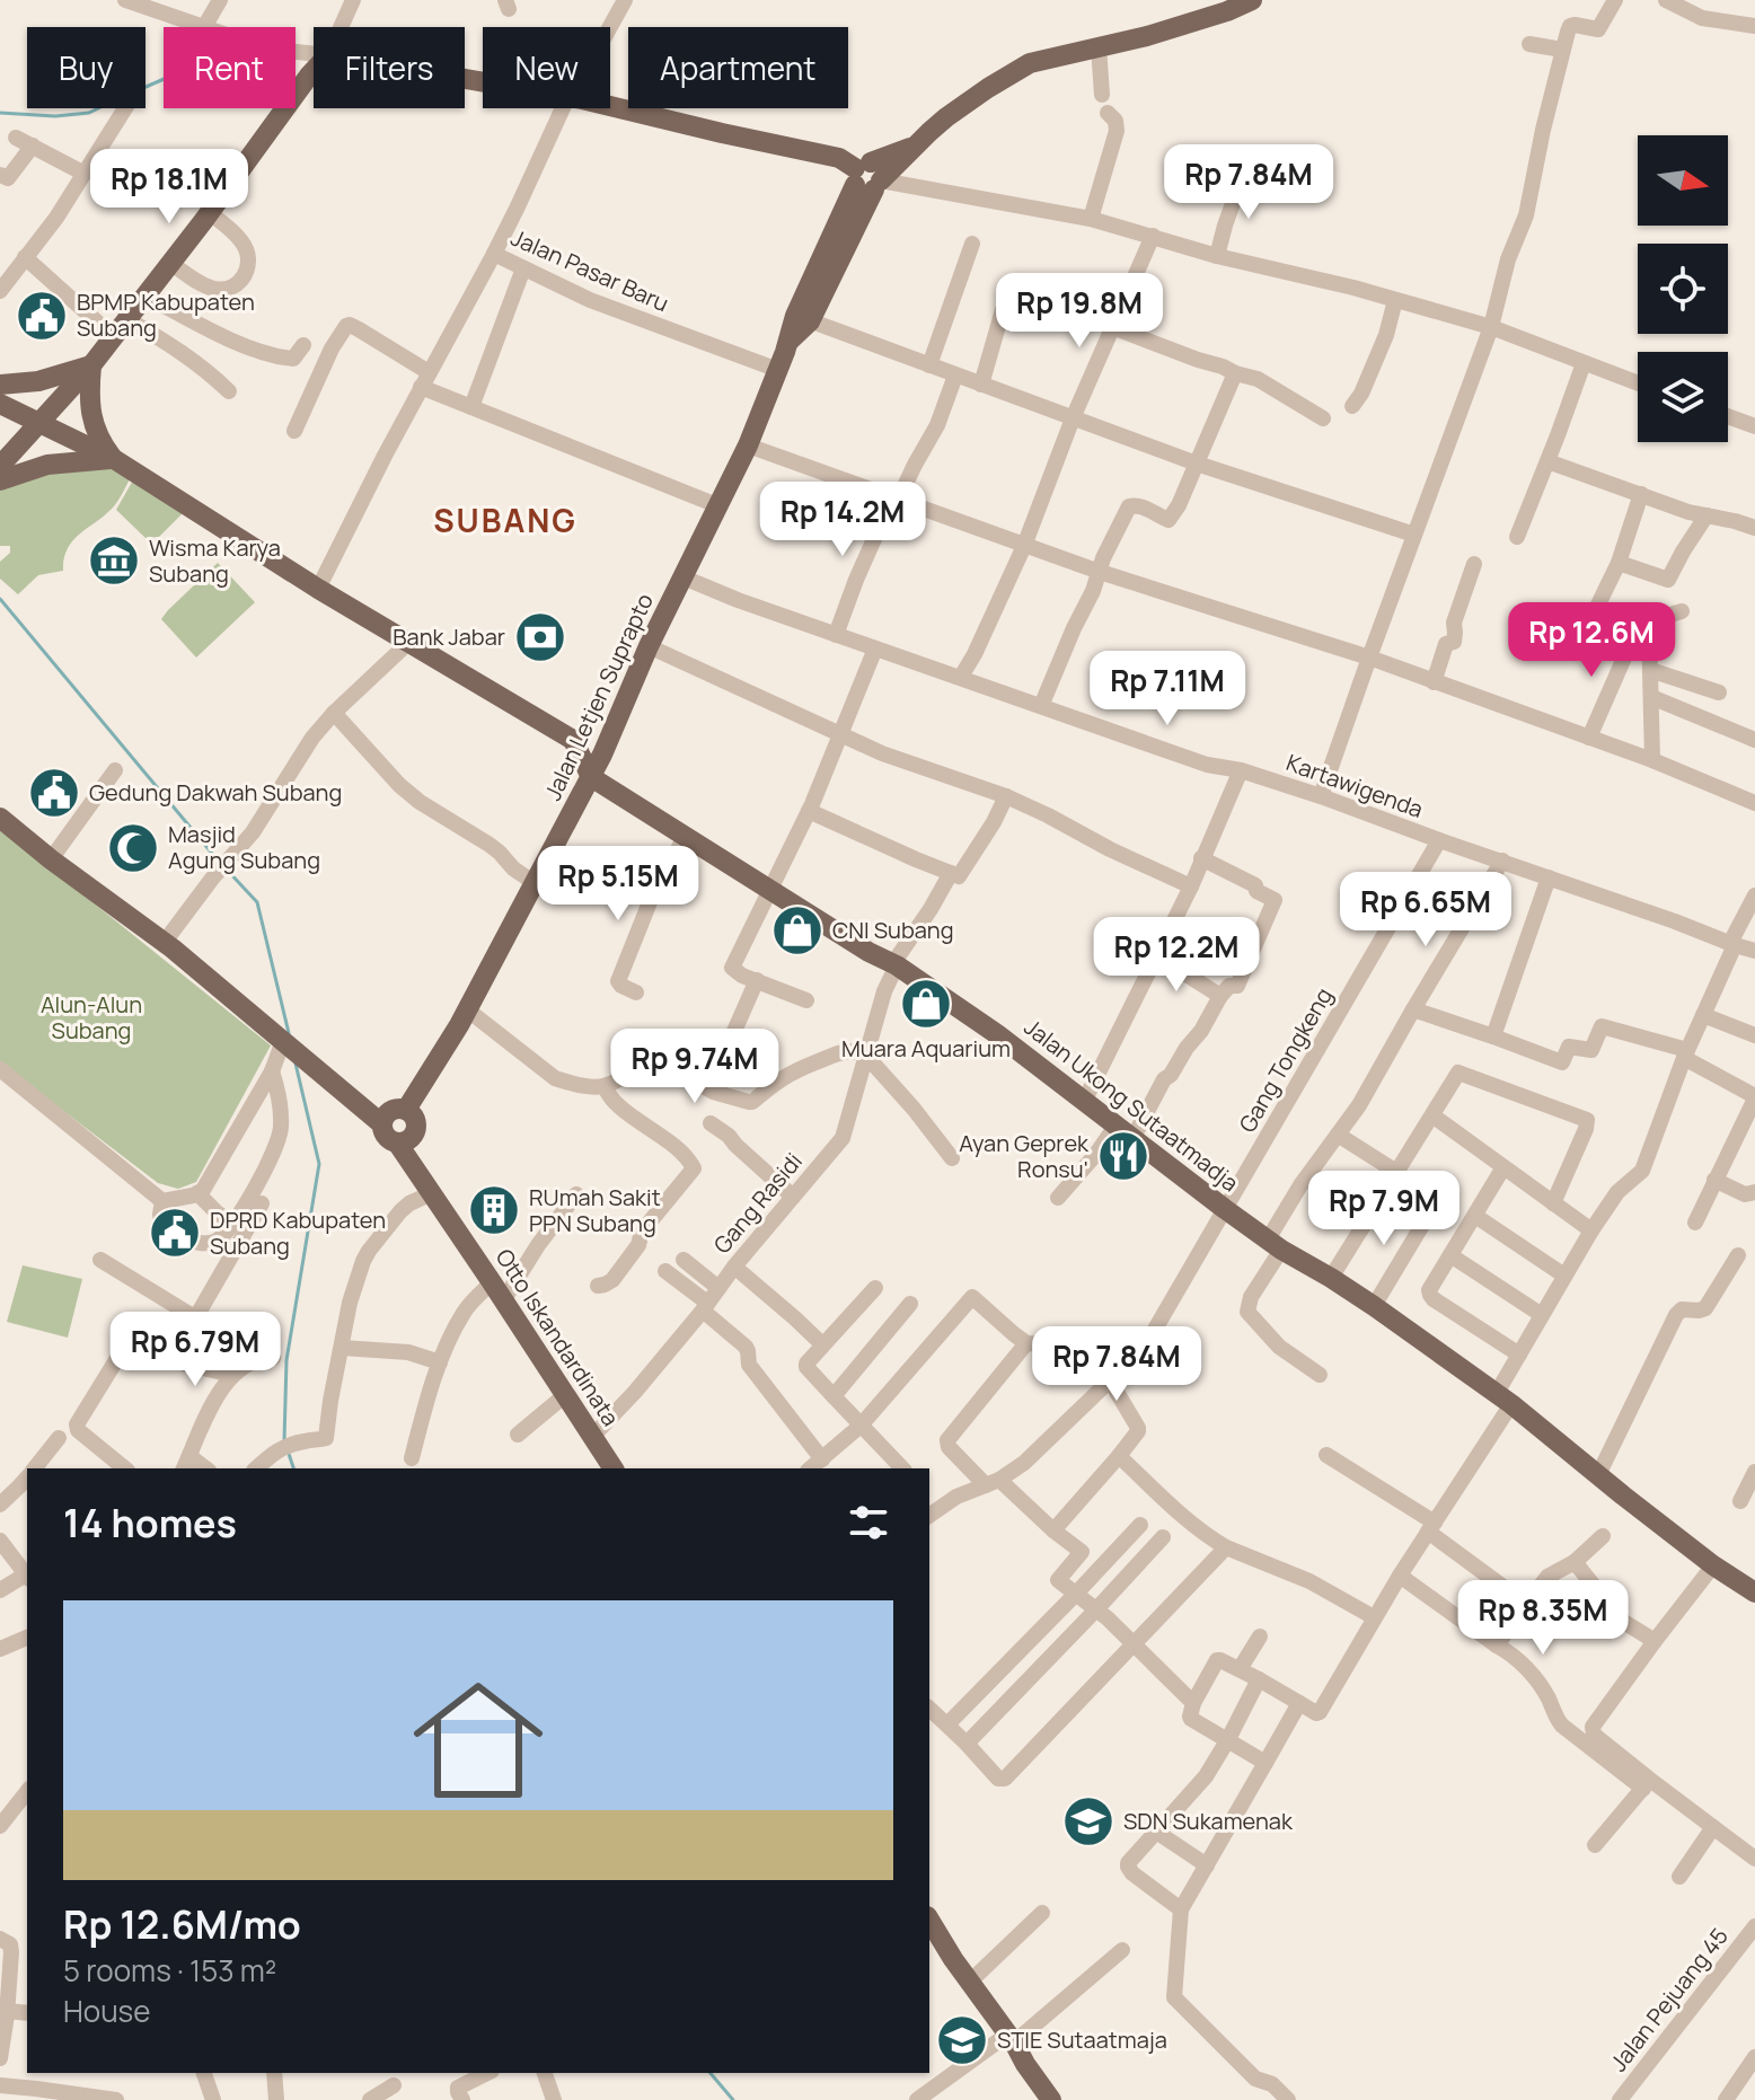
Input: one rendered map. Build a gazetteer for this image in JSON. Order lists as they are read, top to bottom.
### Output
{
  "streets": {
    "main road": ["Jalan Letjen Suprapto", "Jalan Ukong Sutaatmadja", "Otto Iskandardinata"],
    "street": [
      "Jalan Pasar Baru",
      "Kartawigenda",
      "Gang Tongkeng",
      "Gang Rasidi",
      "Jalan Pejuang 45"
    ]
  },
  "crossings": [
    ["Jalan Pasar Baru", "Jalan Letjen Suprapto"],
    ["Jalan Letjen Suprapto", "Kartawigenda"],
    ["Jalan Letjen Suprapto", "Jalan Ukong Sutaatmadja"],
    ["Jalan Letjen Suprapto", "Otto Iskandardinata"],
    ["Kartawigenda", "Gang Tongkeng"],
    ["Gang Tongkeng", "Jalan Ukong Sutaatmadja"],
    ["Jalan Ukong Sutaatmadja", "Gang Rasidi"],
    ["Gang Rasidi", "Otto Iskandardinata"]
  ],
  "districts": ["SUBANG"],
  "parks": ["Alun-Alun Subang"],
  "places": {
    "public building": ["BPMP Kabupaten Subang", "Gedung Dakwah Subang", "DPRD Kabupaten Subang"],
    "museum": ["Wisma Karya Subang"],
    "bank": ["Bank Jabar"],
    "mosque": ["Masjid Agung Subang"],
    "shop": ["CNI Subang", "Muara Aquarium"],
    "restaurant": ["Ayan Geprek Ronsu'"],
    "building": ["RUmah Sakit PPN Subang"],
    "school or university": ["SDN Sukamenak", "STIE Sutaatmaja"]
  },
  "north": "right",
  "page": {
    "chip": [
      "Buy",
      "Rent",
      "Filters",
      "New",
      "Apartment"
    ],
    "price": [
      "Rp 7.84M",
      "Rp 18.1M",
      "Rp 19.8M",
      "Rp 14.2M",
      "Rp 12.6M",
      "Rp 7.11M",
      "Rp 5.15M",
      "Rp 6.65M",
      "Rp 12.2M",
      "Rp 9.74M",
      "Rp 7.9M",
      "Rp 6.79M",
      "Rp 7.84M",
      "Rp 8.35M"
    ],
    "heading": "14 homes",
    "list": [
      {
        "name": "Rp 12.6M/mo",
        "note": "5 rooms · 153 m² · House"
      }
    ]
  }
}
